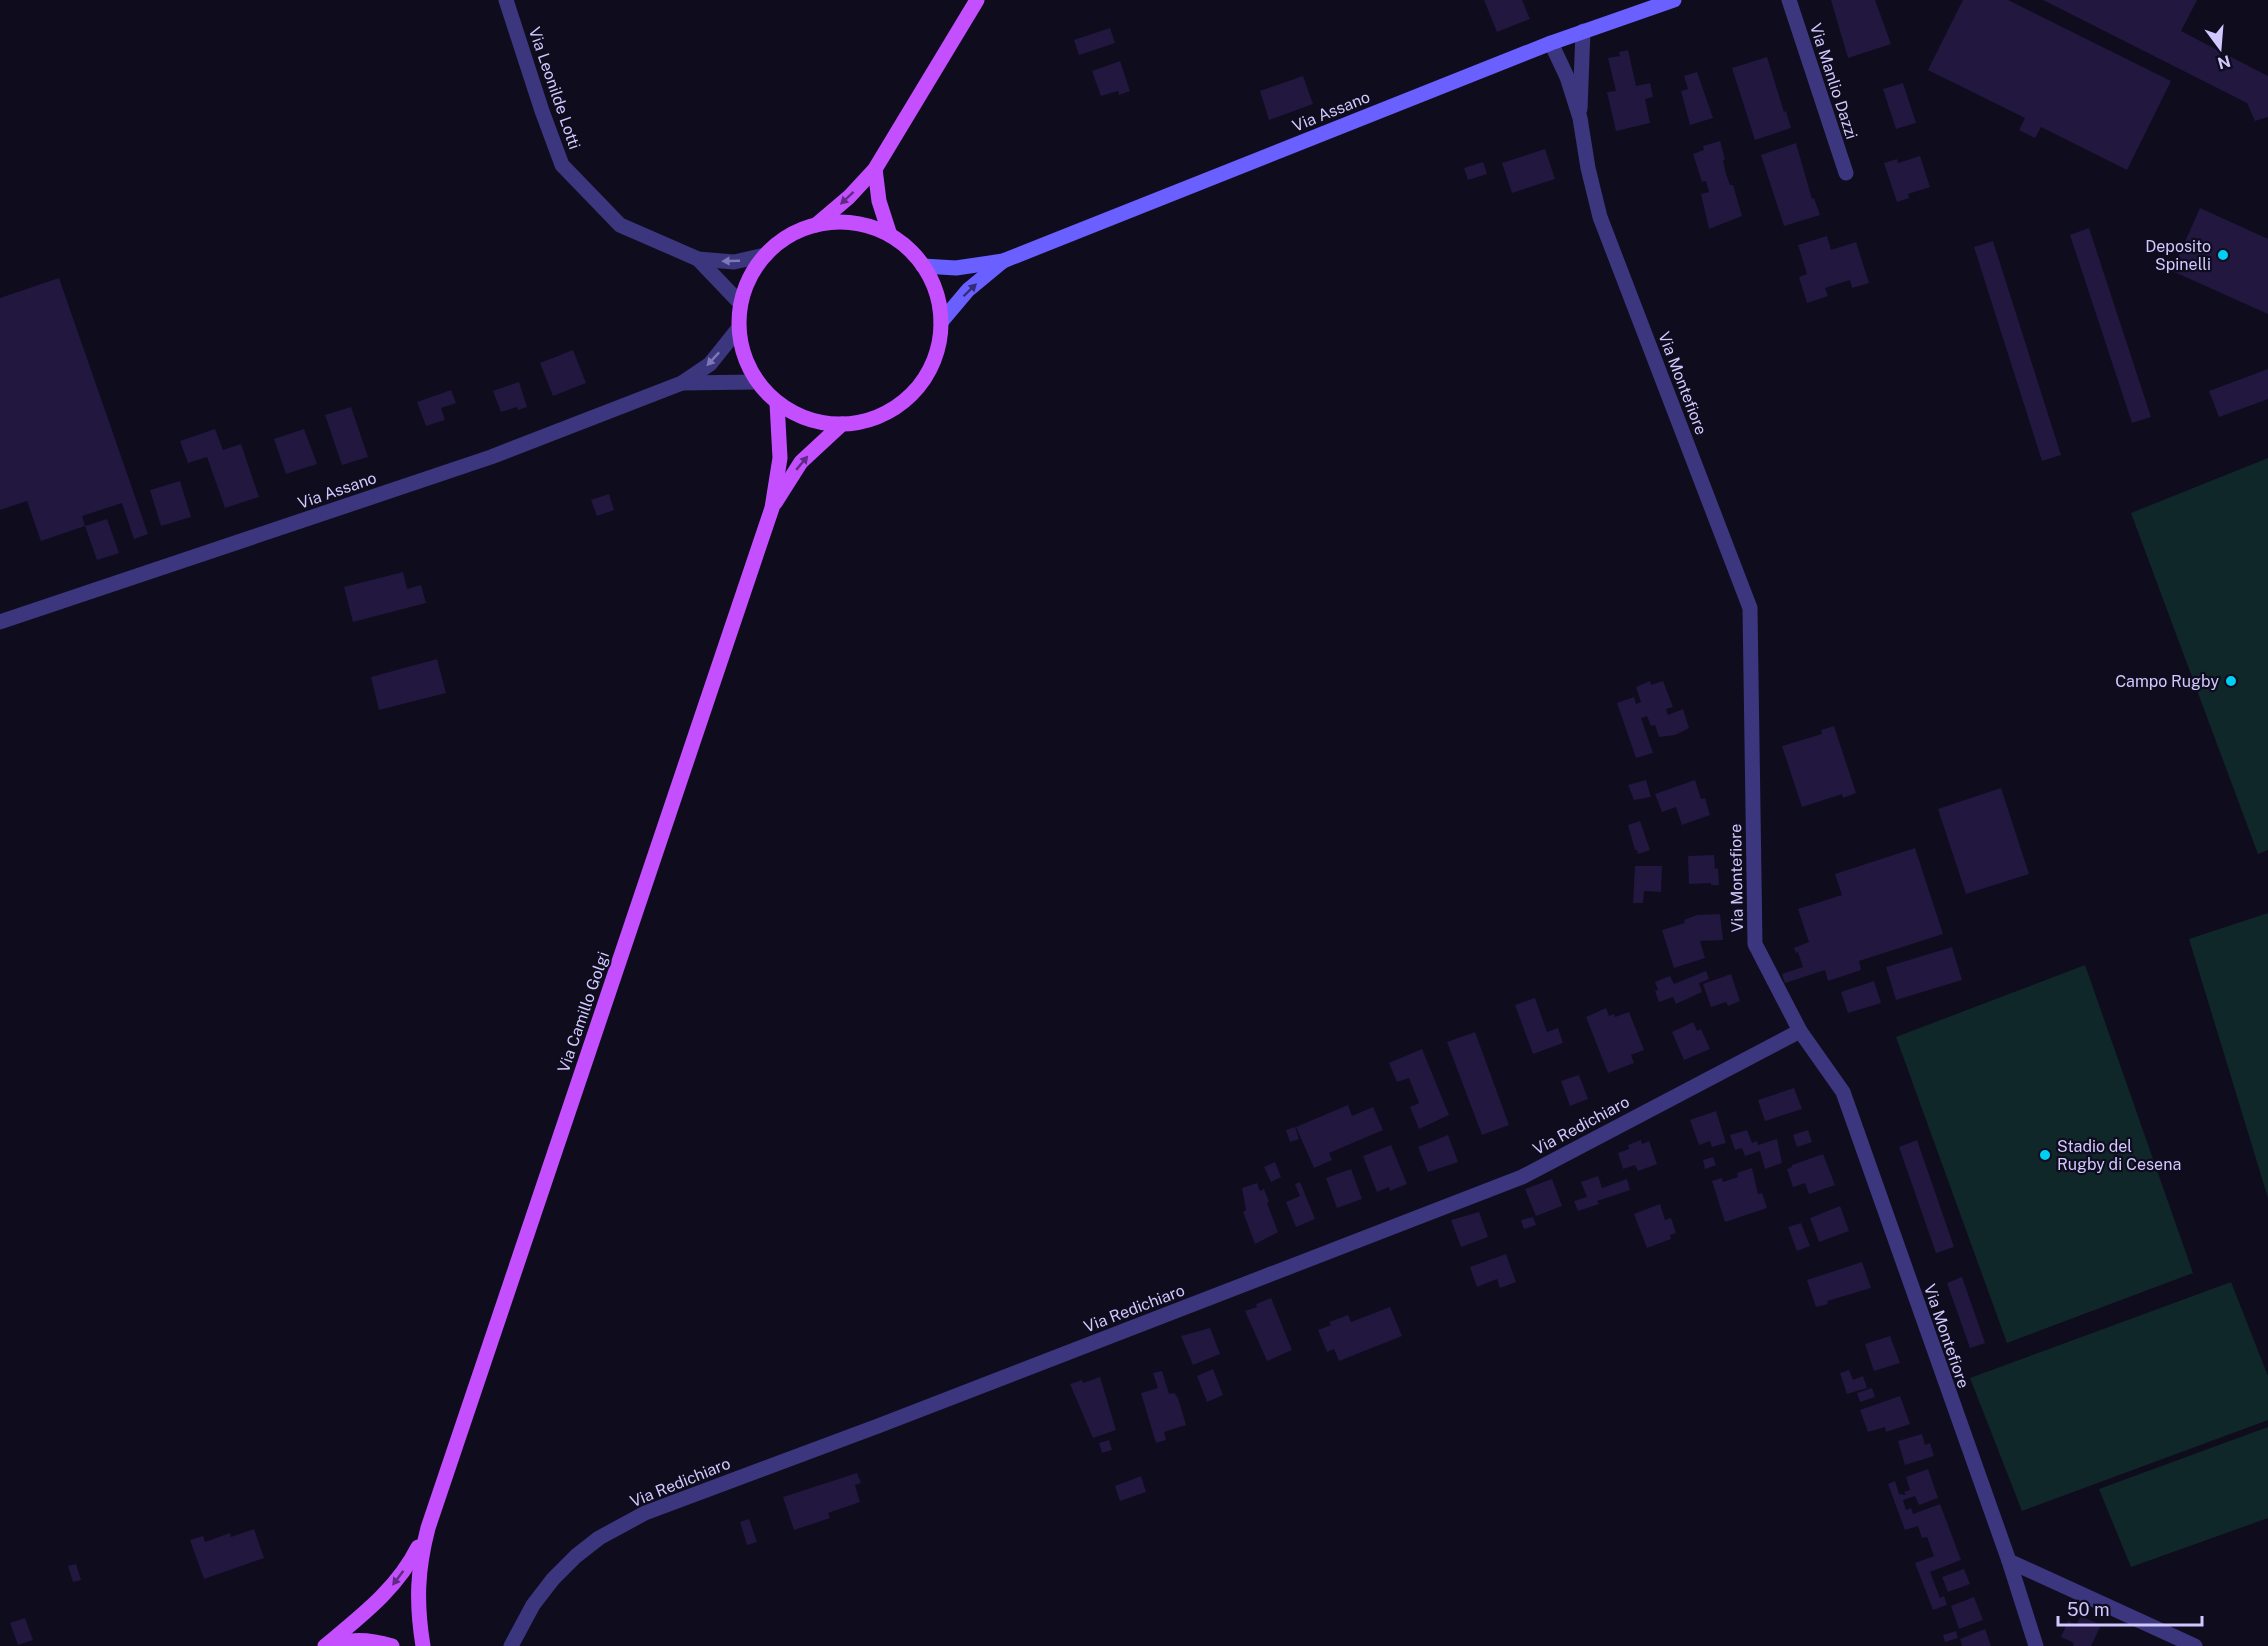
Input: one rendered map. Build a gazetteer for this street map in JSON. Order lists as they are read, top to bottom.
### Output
{
  "streets": {
    "main road": ["Via Assano", "Via Camillo Golgi"],
    "street": [
      "Via Manlio Dazzi",
      "Via Leonilde Lotti",
      "Via Montefiore",
      "Via Redichiaro"
    ]
  },
  "crossings": [
    ["Via Leonilde Lotti", "Via Assano"],
    ["Via Leonilde Lotti", "Via Camillo Golgi"],
    ["Via Assano", "Via Montefiore"],
    ["Via Assano", "Via Camillo Golgi"],
    ["Via Montefiore", "Via Redichiaro"]
  ],
  "places": ["Deposito Spinelli", "Campo Rugby", "Stadio del Rugby di Cesena"],
  "scale_bar": "50 m",
  "north": "bottom"
}
